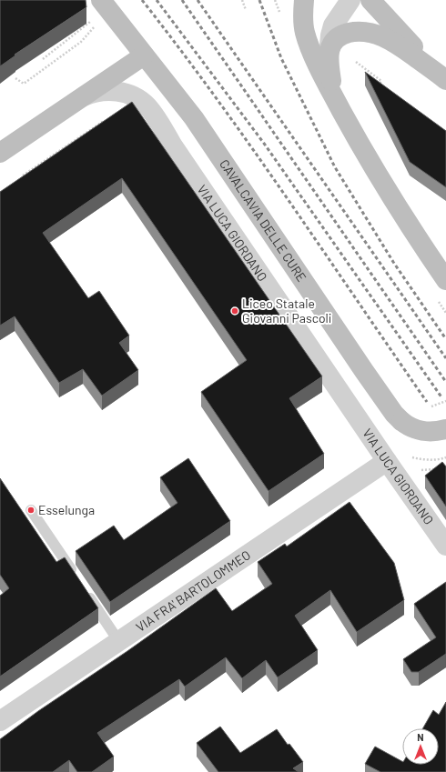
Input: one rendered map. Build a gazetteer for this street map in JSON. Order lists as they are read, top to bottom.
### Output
{
  "streets": {
    "main road": ["CAVALCAVIA DELLE CURE"],
    "street": ["VIA LUCA GIORDANO", "VIA FRA' BARTOLOMMEO"]
  },
  "crossings": [
    ["VIA LUCA GIORDANO", "VIA FRA' BARTOLOMMEO"]
  ],
  "places": ["Liceo Statale Giovanni Pascoli", "Esselunga"],
  "north": "top"
}
